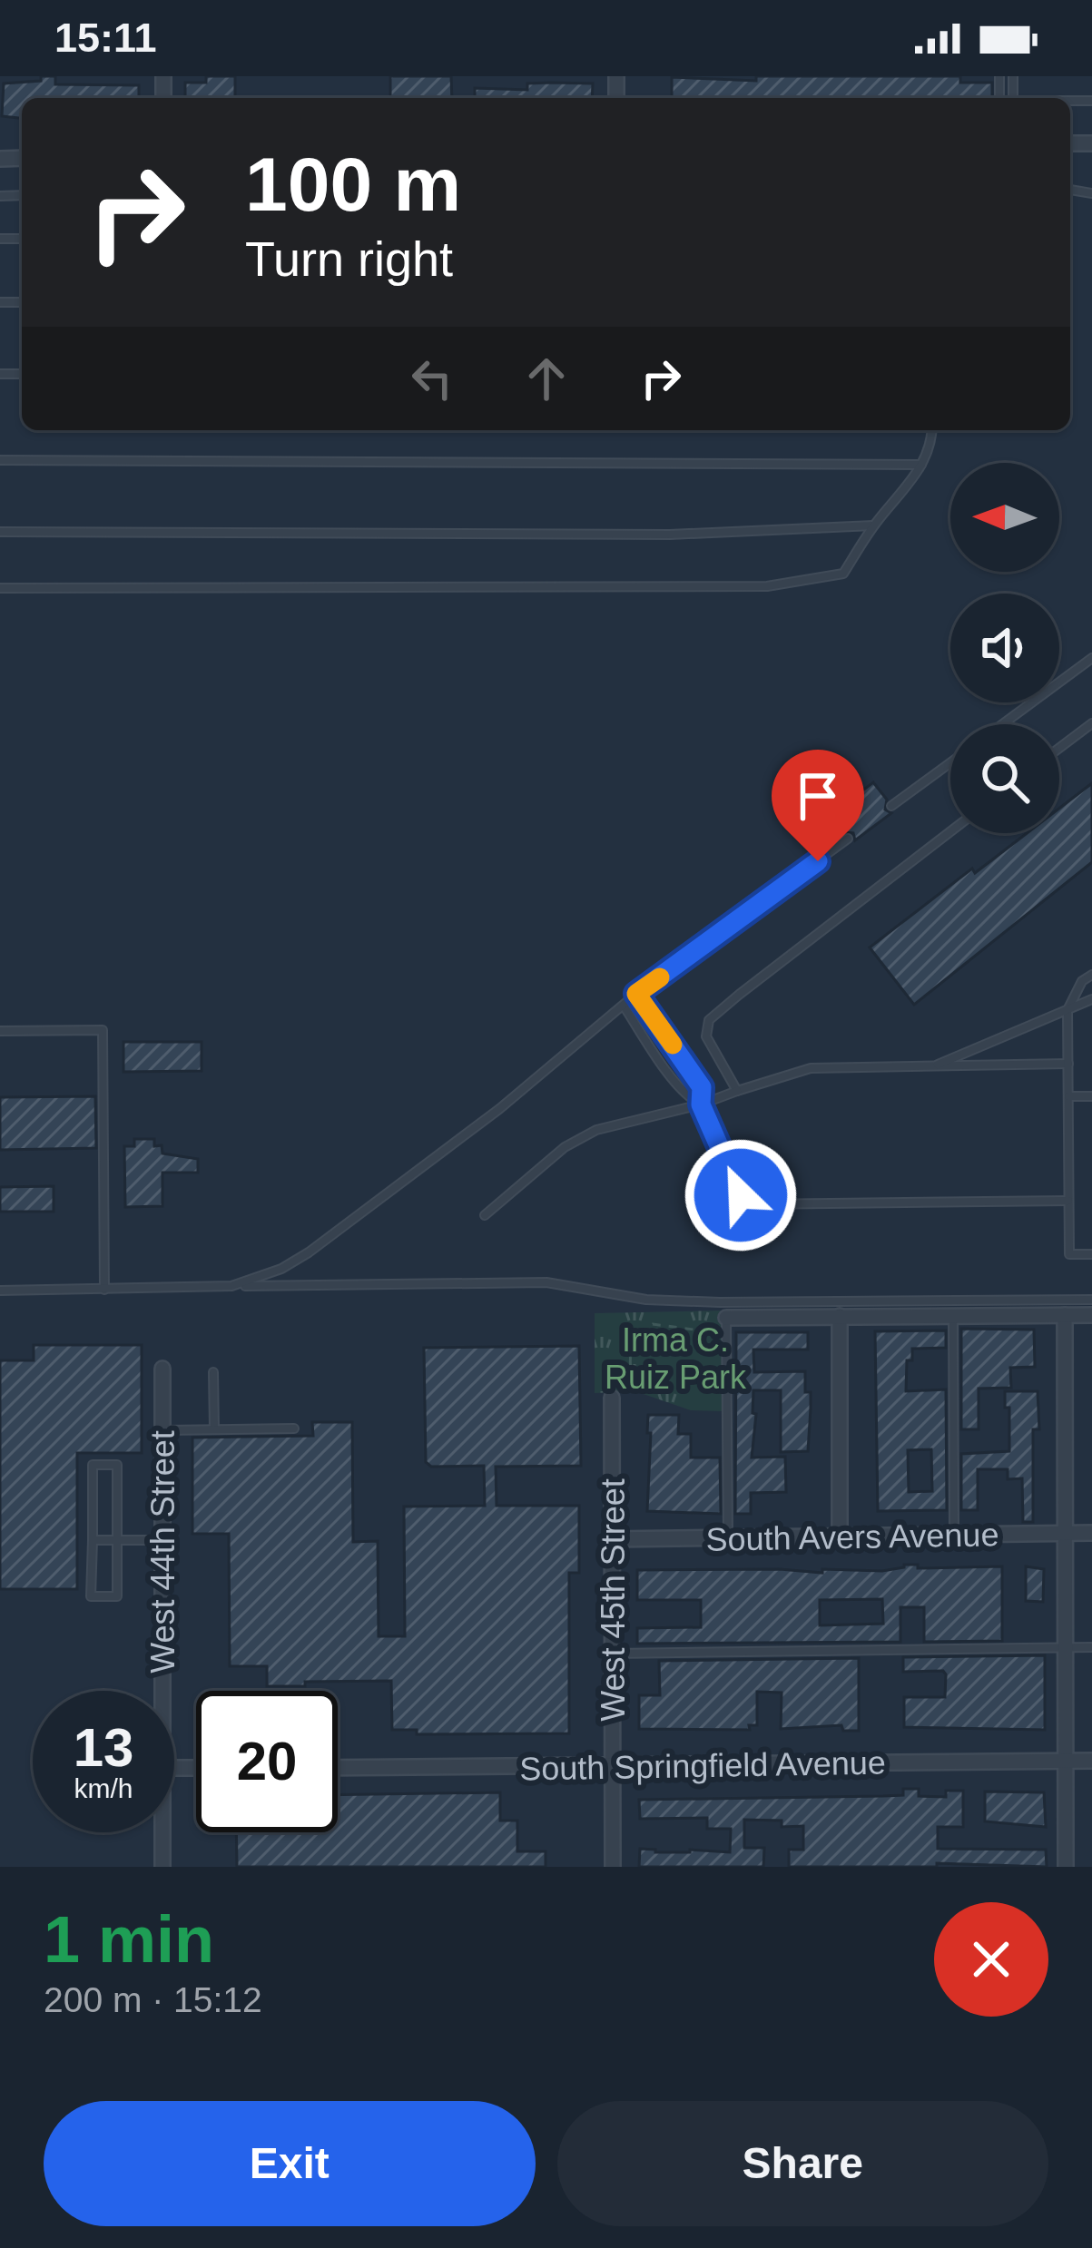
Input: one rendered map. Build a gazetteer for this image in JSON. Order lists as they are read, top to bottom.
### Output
{
  "streets": {
    "street": [
      "South Avers Avenue",
      "West 44th Street",
      "West 45th Street",
      "South Springfield Avenue"
    ]
  },
  "crossings": [
    ["South Avers Avenue", "West 45th Street"],
    ["West 45th Street", "South Springfield Avenue"]
  ],
  "parks": ["Irma C. Ruiz Park"],
  "north": "left",
  "page": {
    "status": "15:11",
    "turn": ["100 m", "Turn right"],
    "speed": "13 km/h",
    "limit": "20",
    "heading": ["1 min", "200 m · 15:12"],
    "buttons": ["Exit", "Share"]
  }
}
